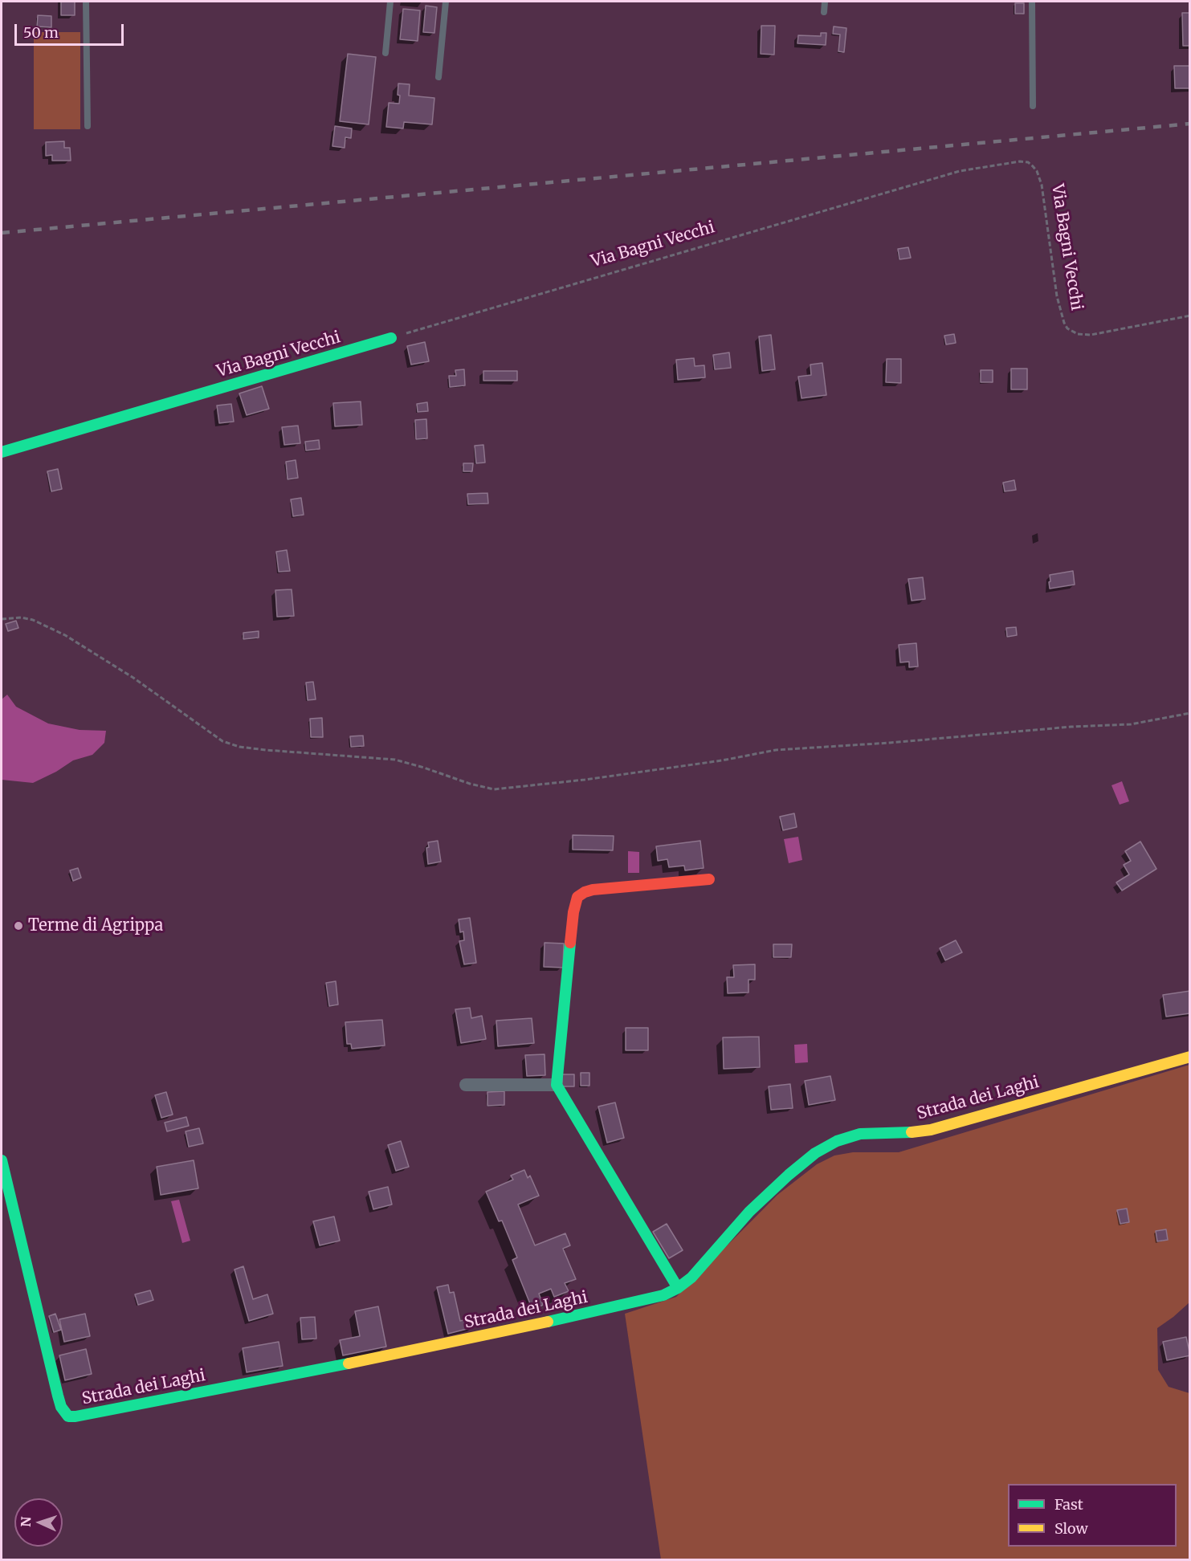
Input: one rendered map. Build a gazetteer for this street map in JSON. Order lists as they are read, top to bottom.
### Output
{
  "streets": {
    "street": ["Via Bagni Vecchi", "Strada dei Laghi"]
  },
  "places": ["Terme di Agrippa"],
  "legend": ["Fast", "Slow"],
  "scale_bar": "50 m",
  "north": "left"
}
